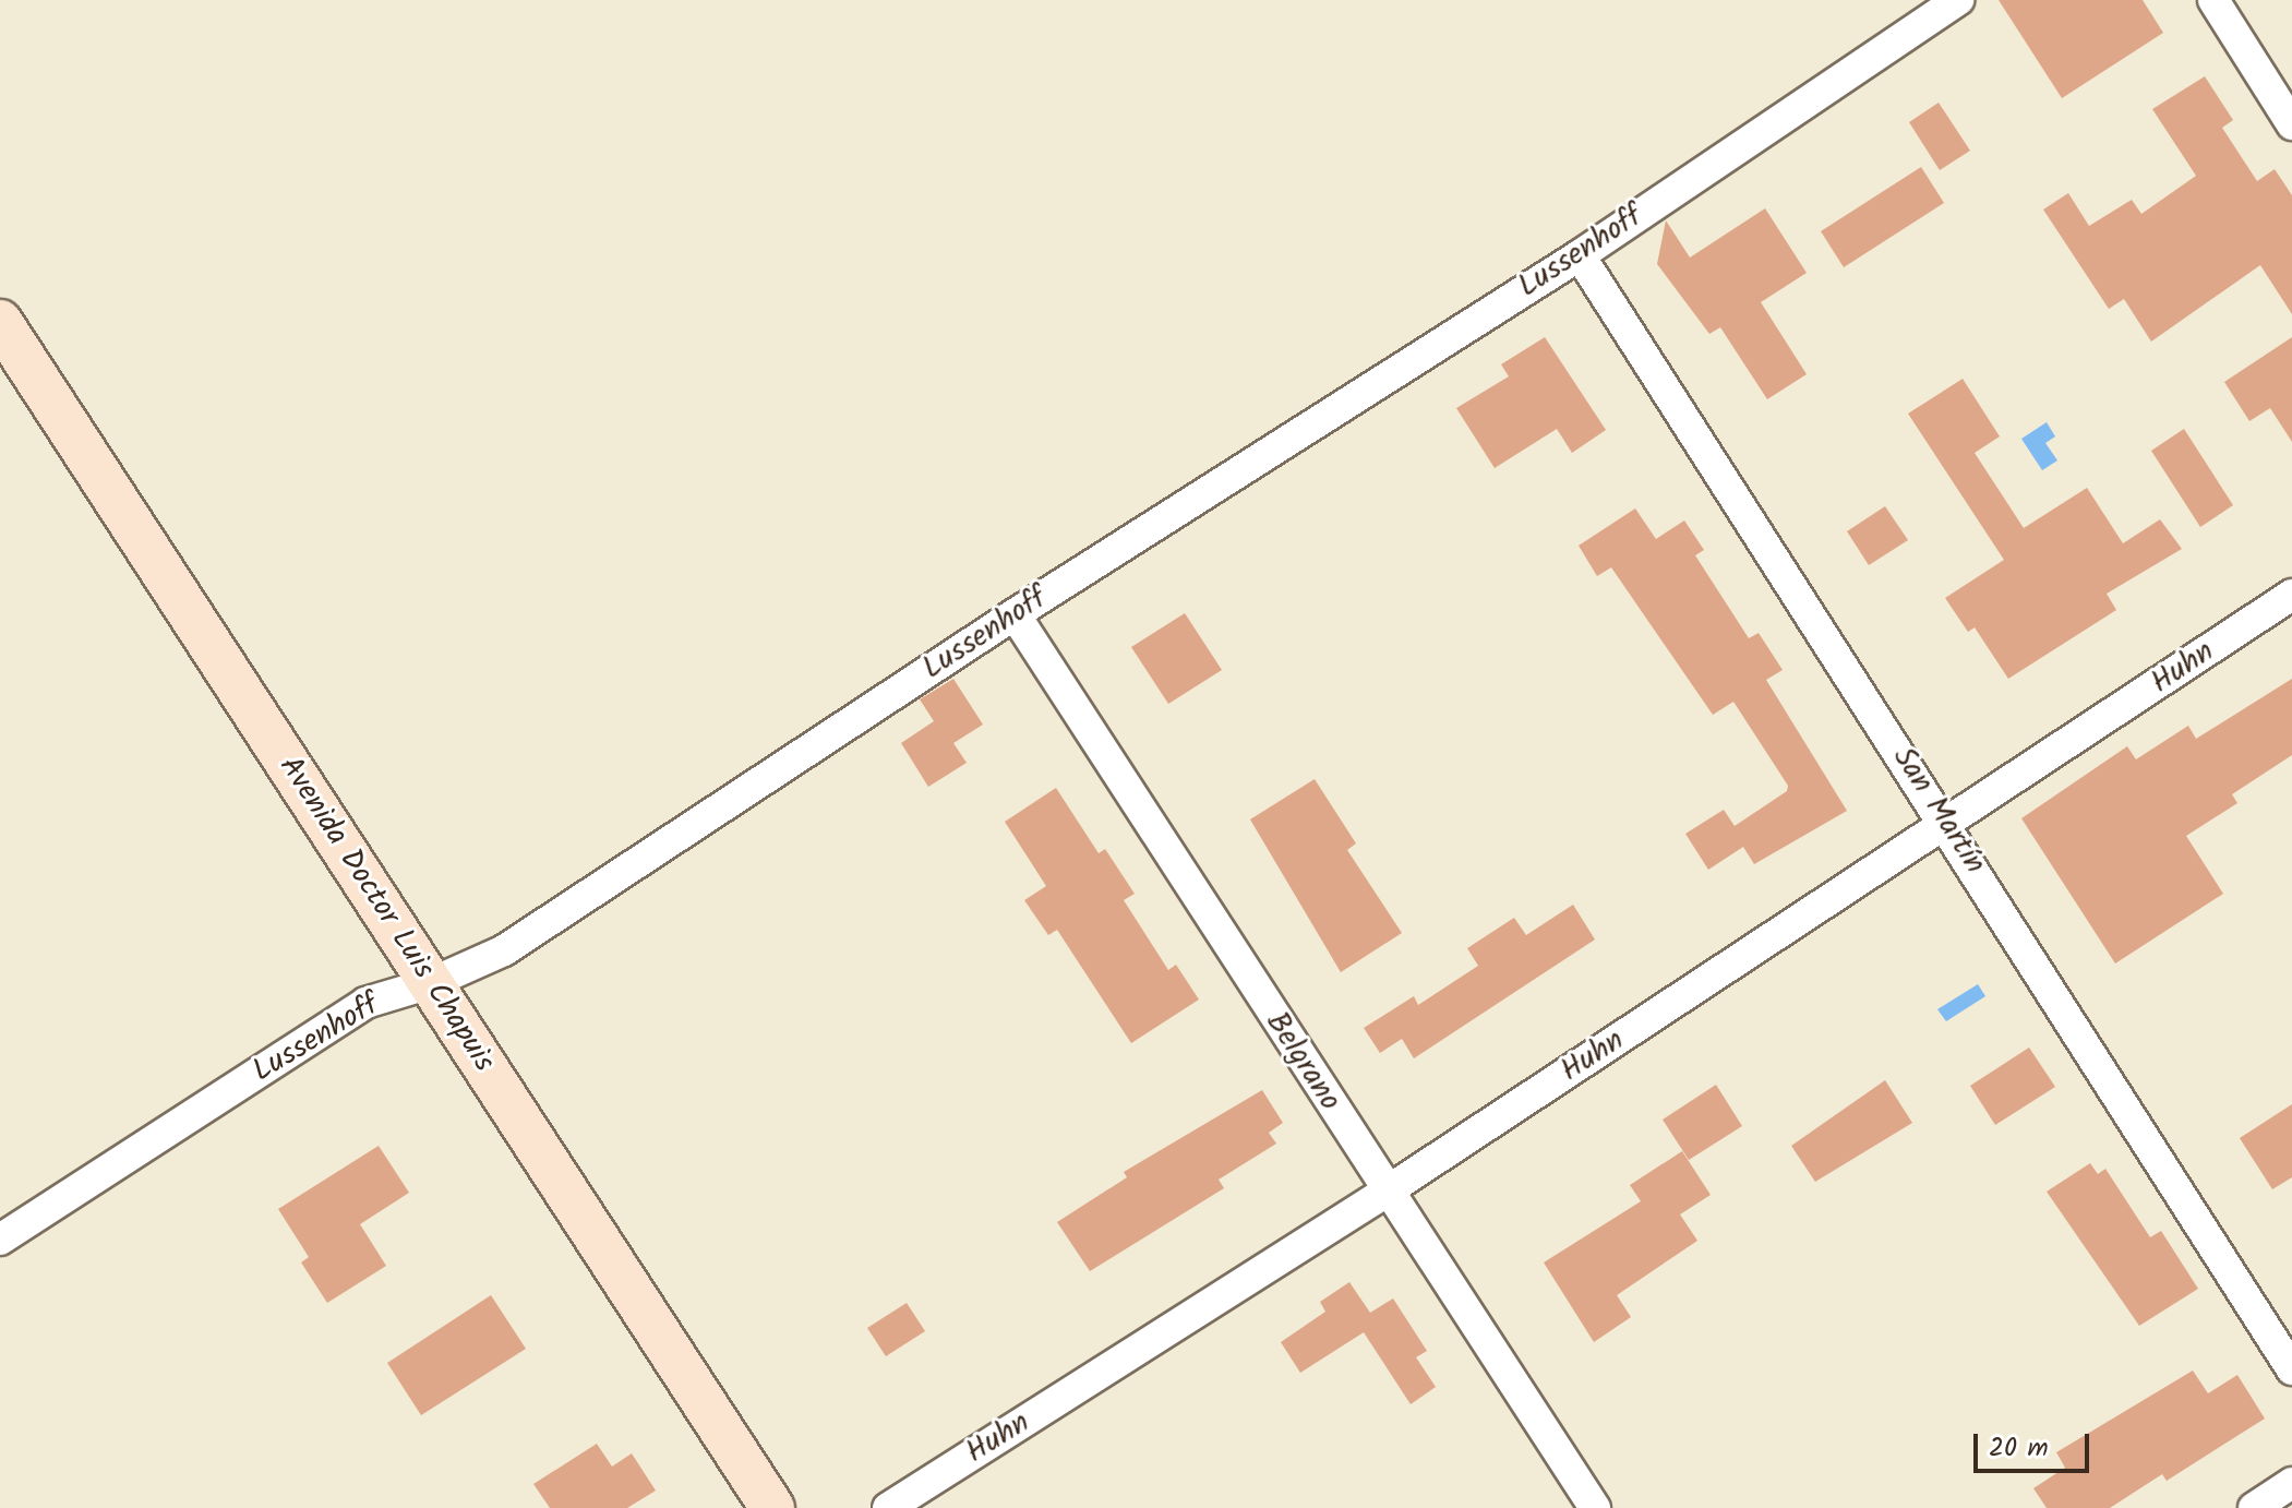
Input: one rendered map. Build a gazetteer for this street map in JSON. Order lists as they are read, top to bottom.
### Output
{
  "streets": {
    "main road": ["Avenida Doctor Luis Chapuis"],
    "street": [
      "Lussenhoff",
      "Huhn",
      "San Martín",
      "Belgrano"
    ]
  },
  "crossings": [
    ["Lussenhoff", "San Martín"],
    ["Lussenhoff", "Avenida Doctor Luis Chapuis"],
    ["Lussenhoff", "Belgrano"],
    ["Huhn", "San Martín"],
    ["Huhn", "Belgrano"]
  ],
  "scale_bar": "20 m"
}
